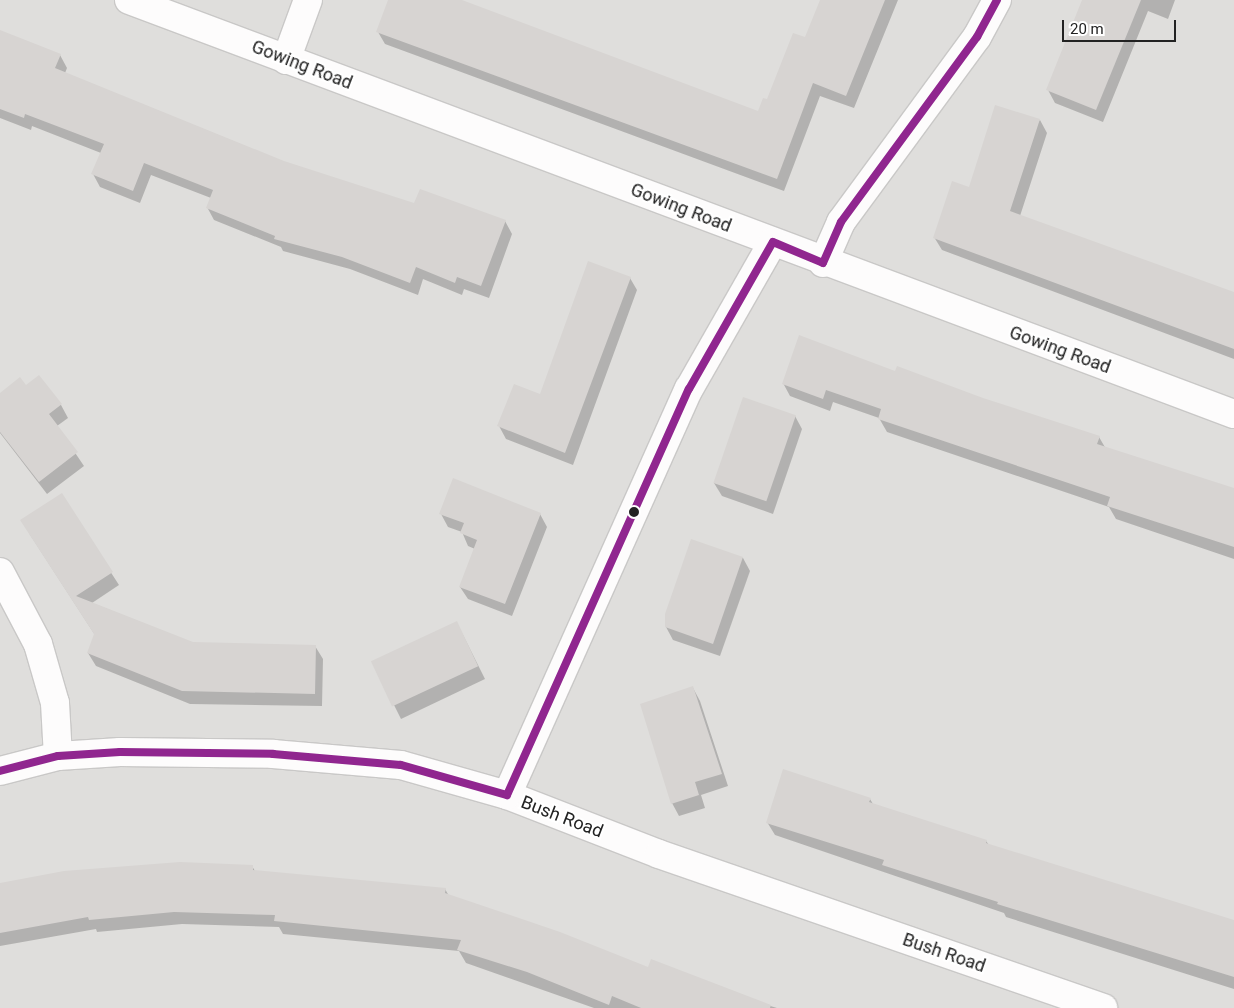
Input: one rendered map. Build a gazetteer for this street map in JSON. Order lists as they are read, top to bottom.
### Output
{
  "streets": {
    "street": ["Gowing Road", "Bush Road"]
  },
  "scale_bar": "20 m"
}
